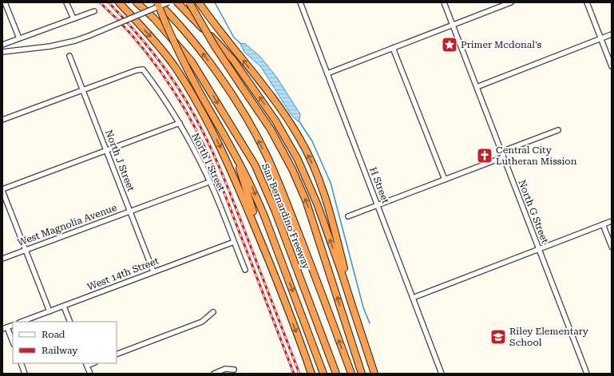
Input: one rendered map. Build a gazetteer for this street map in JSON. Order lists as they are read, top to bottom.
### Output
{
  "streets": {
    "highway": ["San Bernardino Freeway"],
    "street": [
      "North J Street",
      "North I Street",
      "H Street",
      "North G Street",
      "West Magnolia Avenue",
      "West 14th Street"
    ]
  },
  "crossings": [
    ["North J Street", "North I Street"],
    ["North J Street", "West Magnolia Avenue"],
    ["North J Street", "West 14th Street"],
    ["North I Street", "West Magnolia Avenue"],
    ["North I Street", "West 14th Street"]
  ],
  "places": {
    "place": ["Primer Mcdonal's"],
    "church": ["Central City Lutheran Mission"],
    "school or university": ["Riley Elementary School"]
  },
  "legend": ["Road", "Railway"]
}
